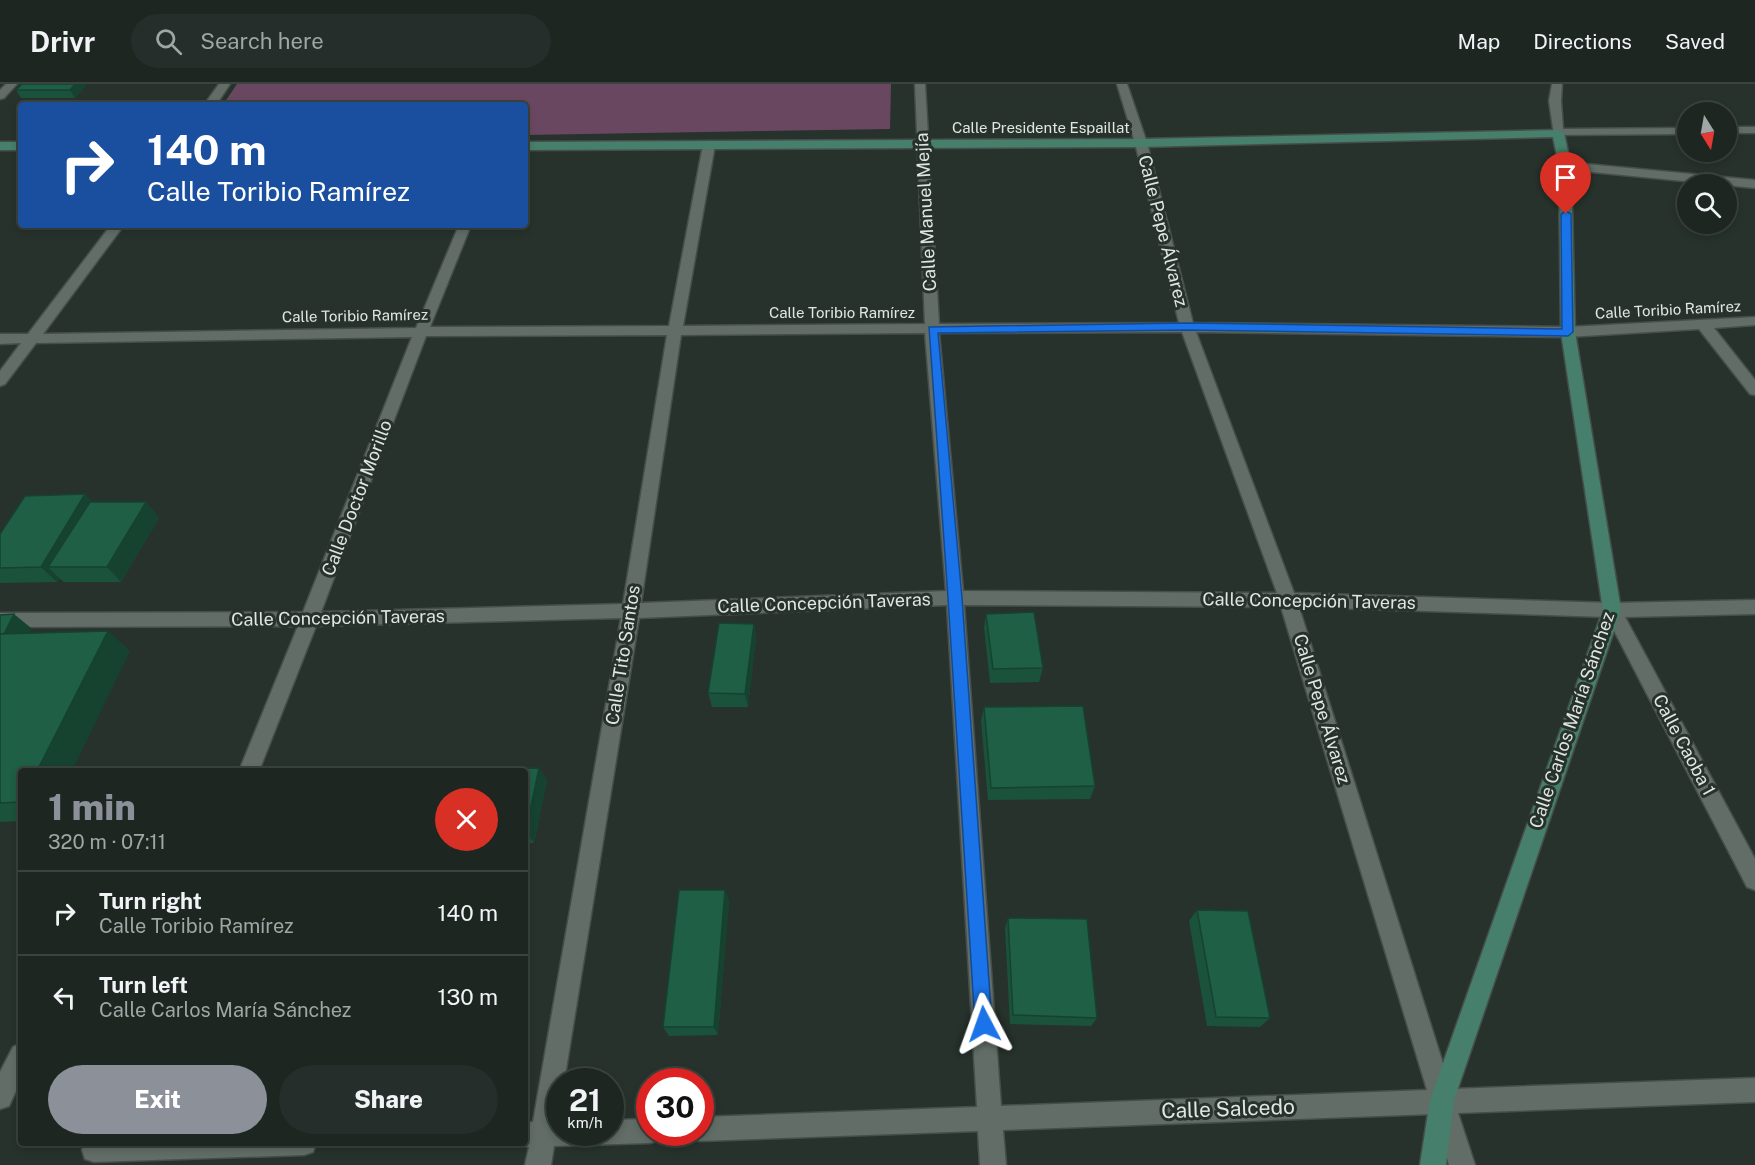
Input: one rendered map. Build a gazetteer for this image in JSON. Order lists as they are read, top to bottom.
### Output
{
  "streets": {
    "street": [
      "Calle Presidente Espaillat",
      "Calle Manuel Mejía",
      "Calle Pepe Álvarez",
      "Calle Toribio Ramírez",
      "Calle Doctor Morillo",
      "Calle Concepción Taveras",
      "Calle Tito Santos",
      "Calle Carlos María Sánchez",
      "Calle Caoba 1",
      "Calle Salcedo"
    ]
  },
  "crossings": [
    ["Calle Presidente Espaillat", "Calle Manuel Mejía"],
    ["Calle Presidente Espaillat", "Calle Pepe Álvarez"],
    ["Calle Presidente Espaillat", "Calle Tito Santos"],
    ["Calle Presidente Espaillat", "Calle Carlos María Sánchez"],
    ["Calle Manuel Mejía", "Calle Toribio Ramírez"],
    ["Calle Manuel Mejía", "Calle Concepción Taveras"],
    ["Calle Manuel Mejía", "Calle Salcedo"],
    ["Calle Pepe Álvarez", "Calle Toribio Ramírez"],
    ["Calle Pepe Álvarez", "Calle Concepción Taveras"],
    ["Calle Pepe Álvarez", "Calle Carlos María Sánchez"],
    ["Calle Pepe Álvarez", "Calle Salcedo"],
    ["Calle Toribio Ramírez", "Calle Doctor Morillo"],
    ["Calle Toribio Ramírez", "Calle Tito Santos"],
    ["Calle Toribio Ramírez", "Calle Carlos María Sánchez"],
    ["Calle Doctor Morillo", "Calle Concepción Taveras"],
    ["Calle Concepción Taveras", "Calle Tito Santos"],
    ["Calle Concepción Taveras", "Calle Carlos María Sánchez"],
    ["Calle Concepción Taveras", "Calle Caoba 1"],
    ["Calle Carlos María Sánchez", "Calle Caoba 1"],
    ["Calle Carlos María Sánchez", "Calle Salcedo"]
  ],
  "north": "bottom",
  "page": {
    "header": "Drivr",
    "search": "Search here",
    "nav": ["Map", "Directions", "Saved"],
    "turn": ["140 m", "Calle Toribio Ramírez"],
    "heading": ["1 min", "320 m · 07:11"],
    "list": [
      {
        "name": "Turn right",
        "note": "Calle Toribio Ramírez",
        "value": "140 m"
      },
      {
        "name": "Turn left",
        "note": "Calle Carlos María Sánchez",
        "value": "130 m"
      }
    ],
    "buttons": ["Exit", "Share"],
    "speed": "21 km/h",
    "limit": "30"
  }
}
